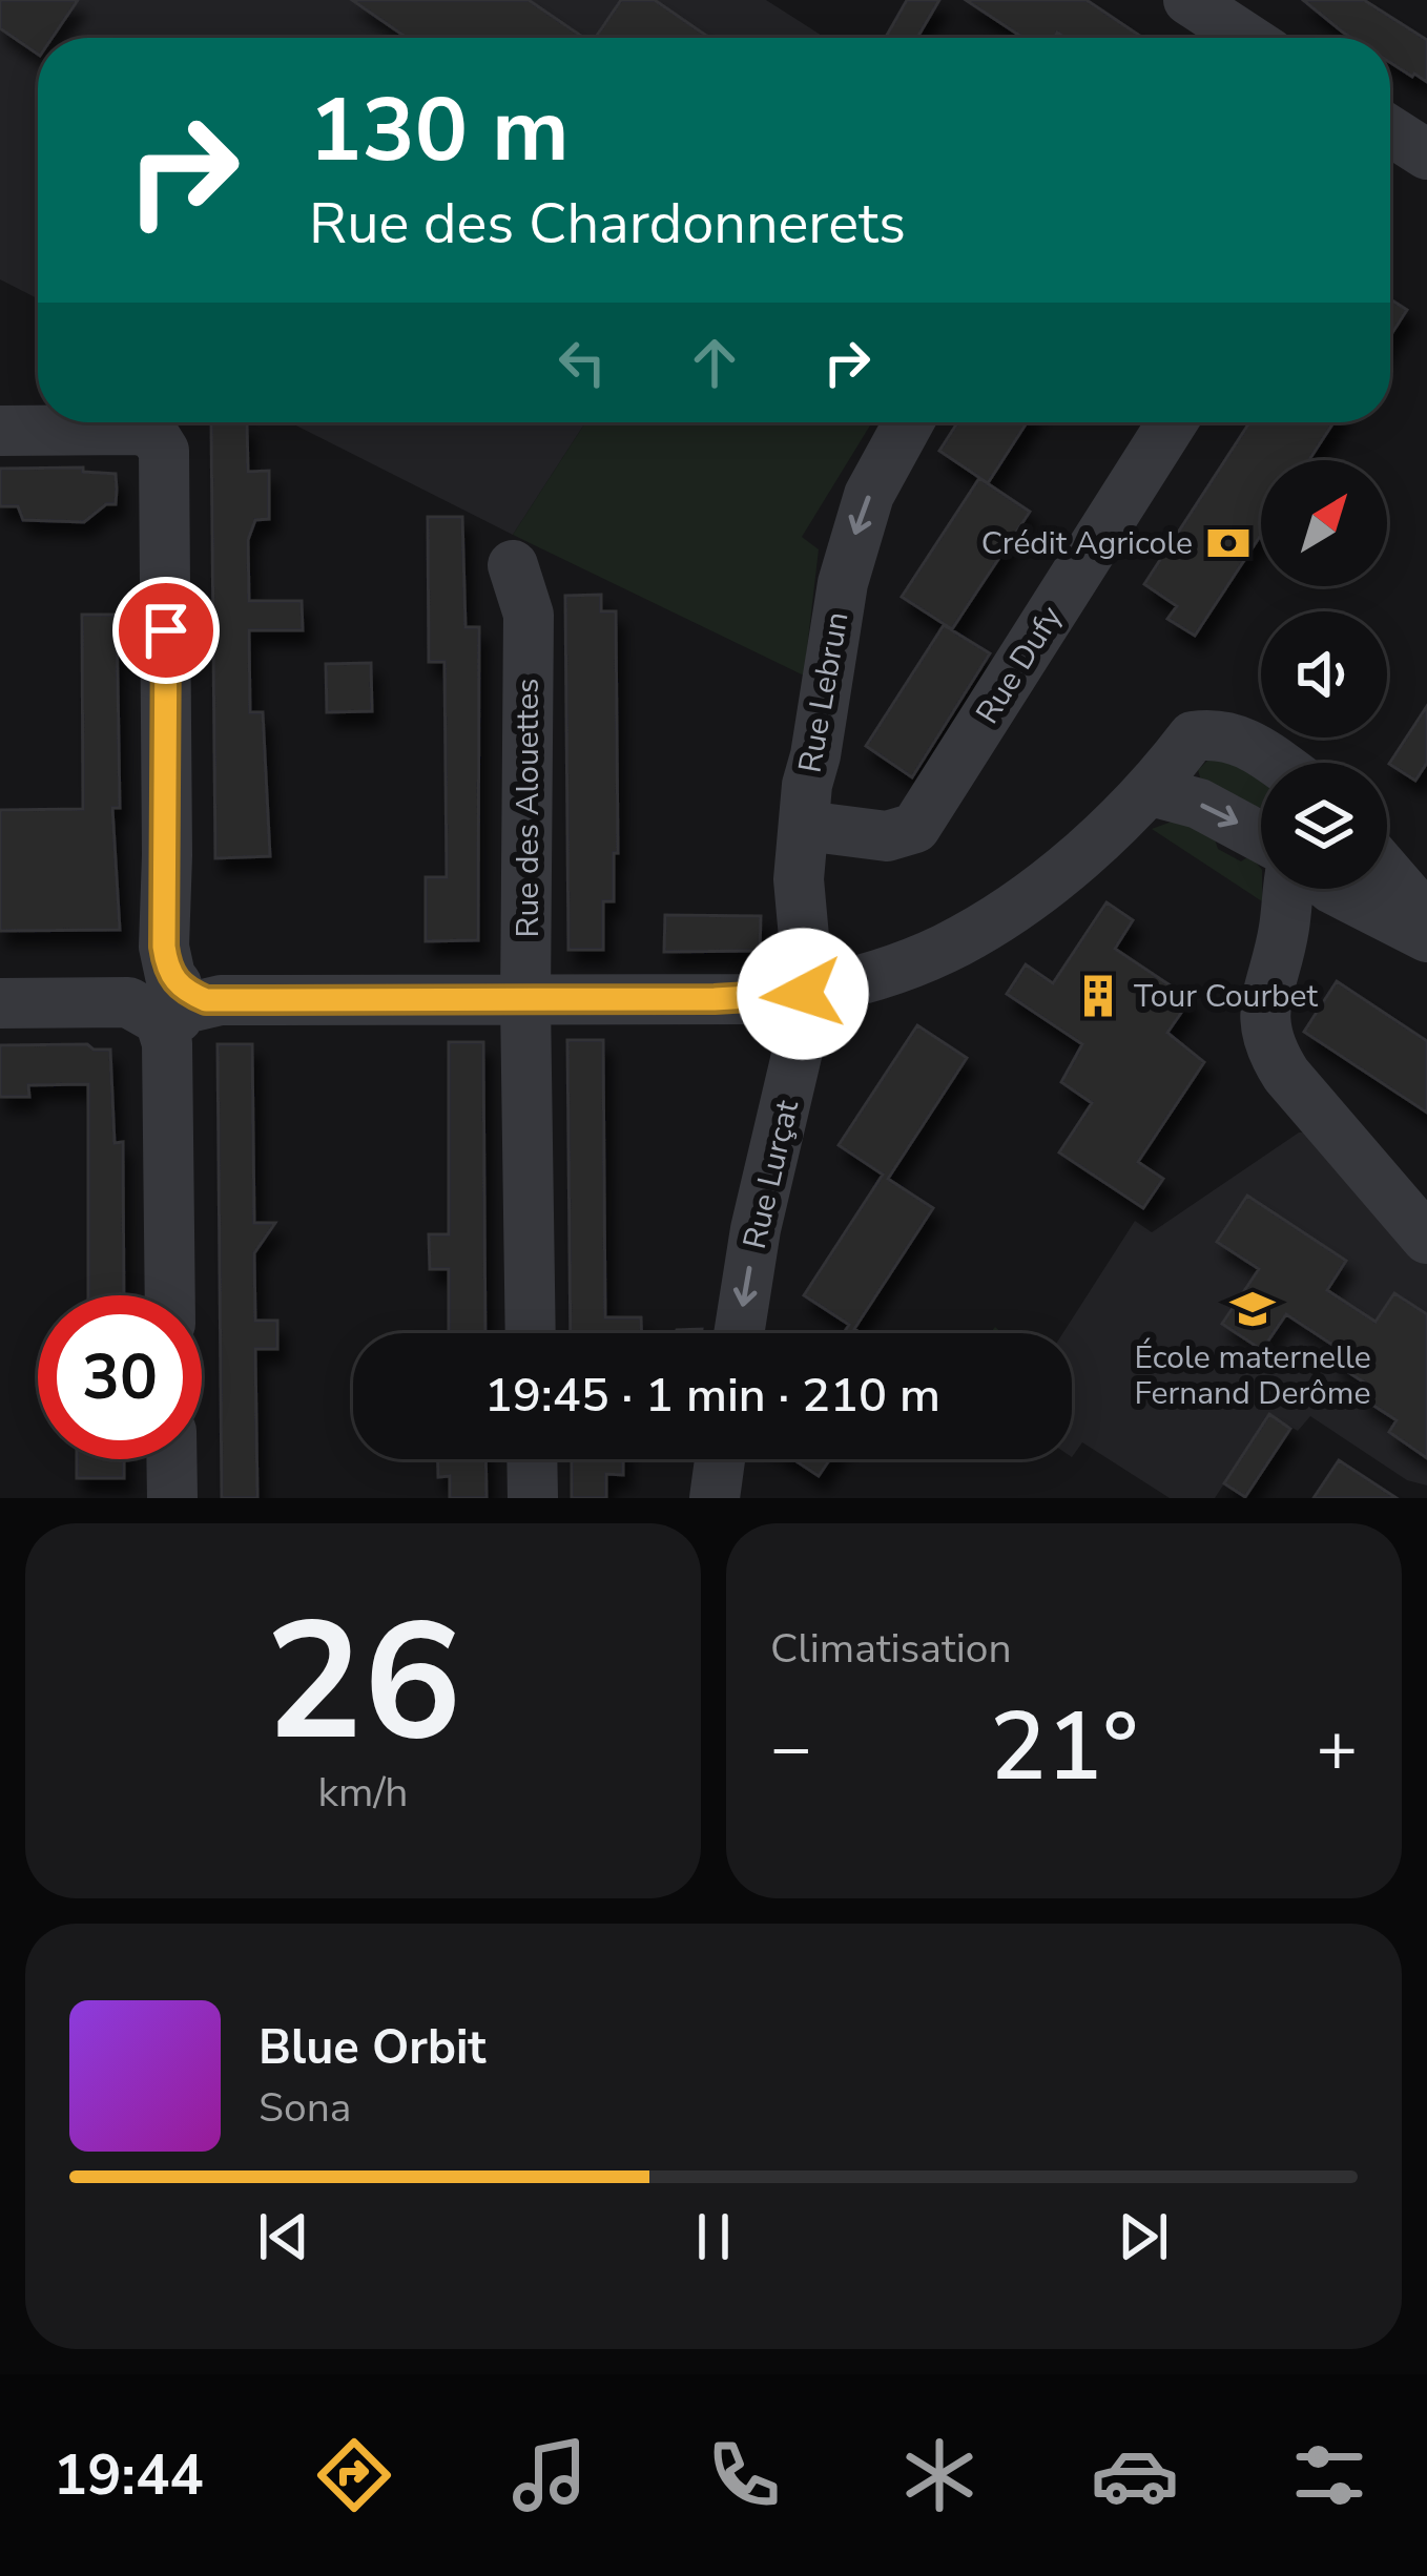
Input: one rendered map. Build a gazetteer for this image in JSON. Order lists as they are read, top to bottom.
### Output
{
  "streets": {
    "street": [
      "Rue Dufy",
      "Rue Lebrun",
      "Rue des Alouettes",
      "Rue Lurçat"
    ]
  },
  "crossings": [
    ["Rue Dufy", "Rue Lebrun"],
    ["Rue Lebrun", "Rue Lurçat"]
  ],
  "one_way": ["Rue Lebrun", "Rue Lurçat"],
  "places": {
    "bank": ["Crédit Agricole"],
    "building": ["Tour Courbet"],
    "school or university": ["École maternelle Fernand Derôme"]
  },
  "north": "top right",
  "page": {
    "turn": ["130 m", "Rue des Chardonnerets"],
    "limit": "30",
    "trip": "19:45 · 1 min · 210 m",
    "tile": [
      ["26", "km/h"],
      "Climatisation"
    ],
    "heat": ["−", "21°", "+"],
    "song": ["Blue Orbit", "Sona"],
    "tabs": "19:44"
  }
}
